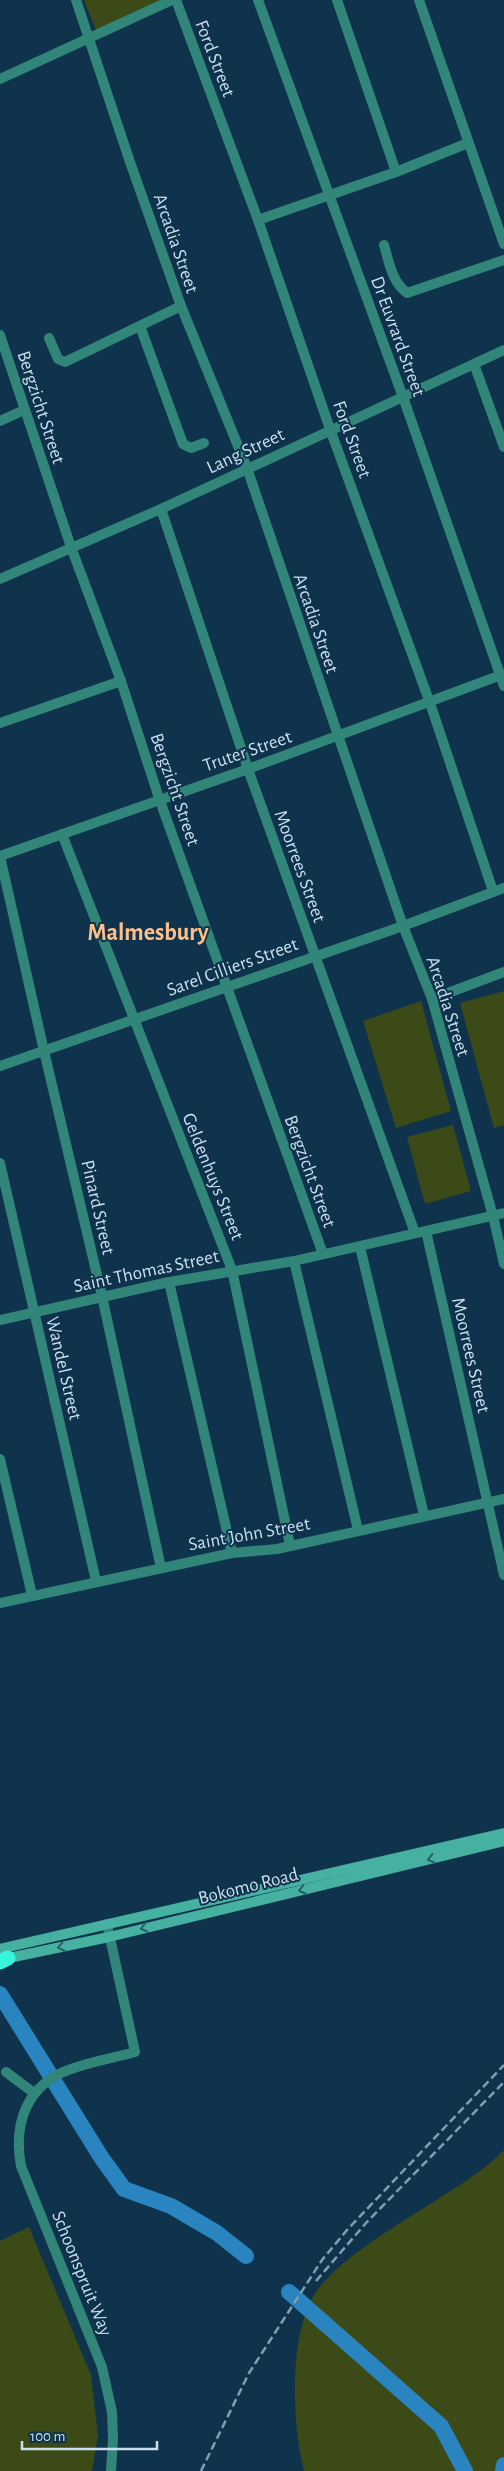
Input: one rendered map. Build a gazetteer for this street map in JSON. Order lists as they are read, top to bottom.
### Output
{
  "streets": {
    "main road": ["Bokomo Road"],
    "street": [
      "Ford Street",
      "Arcadia Street",
      "Dr Euvrard Street",
      "Bergzicht Street",
      "Lang Street",
      "Truter Street",
      "Moorrees Street",
      "Sarel Cilliers Street",
      "Geldenhuys Street",
      "Pinard Street",
      "Saint Thomas Street",
      "Wandel Street",
      "Saint John Street",
      "Schoonspruit Way"
    ]
  },
  "crossings": [
    ["Ford Street", "Lang Street"],
    ["Ford Street", "Truter Street"],
    ["Ford Street", "Sarel Cilliers Street"],
    ["Arcadia Street", "Lang Street"],
    ["Arcadia Street", "Truter Street"],
    ["Arcadia Street", "Sarel Cilliers Street"],
    ["Arcadia Street", "Saint Thomas Street"],
    ["Dr Euvrard Street", "Lang Street"],
    ["Dr Euvrard Street", "Truter Street"],
    ["Bergzicht Street", "Lang Street"],
    ["Bergzicht Street", "Truter Street"],
    ["Bergzicht Street", "Sarel Cilliers Street"],
    ["Bergzicht Street", "Saint Thomas Street"],
    ["Lang Street", "Moorrees Street"],
    ["Truter Street", "Moorrees Street"],
    ["Truter Street", "Geldenhuys Street"],
    ["Truter Street", "Pinard Street"],
    ["Moorrees Street", "Sarel Cilliers Street"],
    ["Moorrees Street", "Saint Thomas Street"],
    ["Moorrees Street", "Saint John Street"],
    ["Sarel Cilliers Street", "Geldenhuys Street"],
    ["Sarel Cilliers Street", "Pinard Street"],
    ["Geldenhuys Street", "Saint Thomas Street"],
    ["Geldenhuys Street", "Saint John Street"],
    ["Pinard Street", "Saint Thomas Street"],
    ["Pinard Street", "Saint John Street"],
    ["Saint Thomas Street", "Wandel Street"],
    ["Wandel Street", "Saint John Street"],
    ["Bokomo Road", "Schoonspruit Way"]
  ],
  "districts": ["Malmesbury"],
  "scale_bar": "100 m"
}
